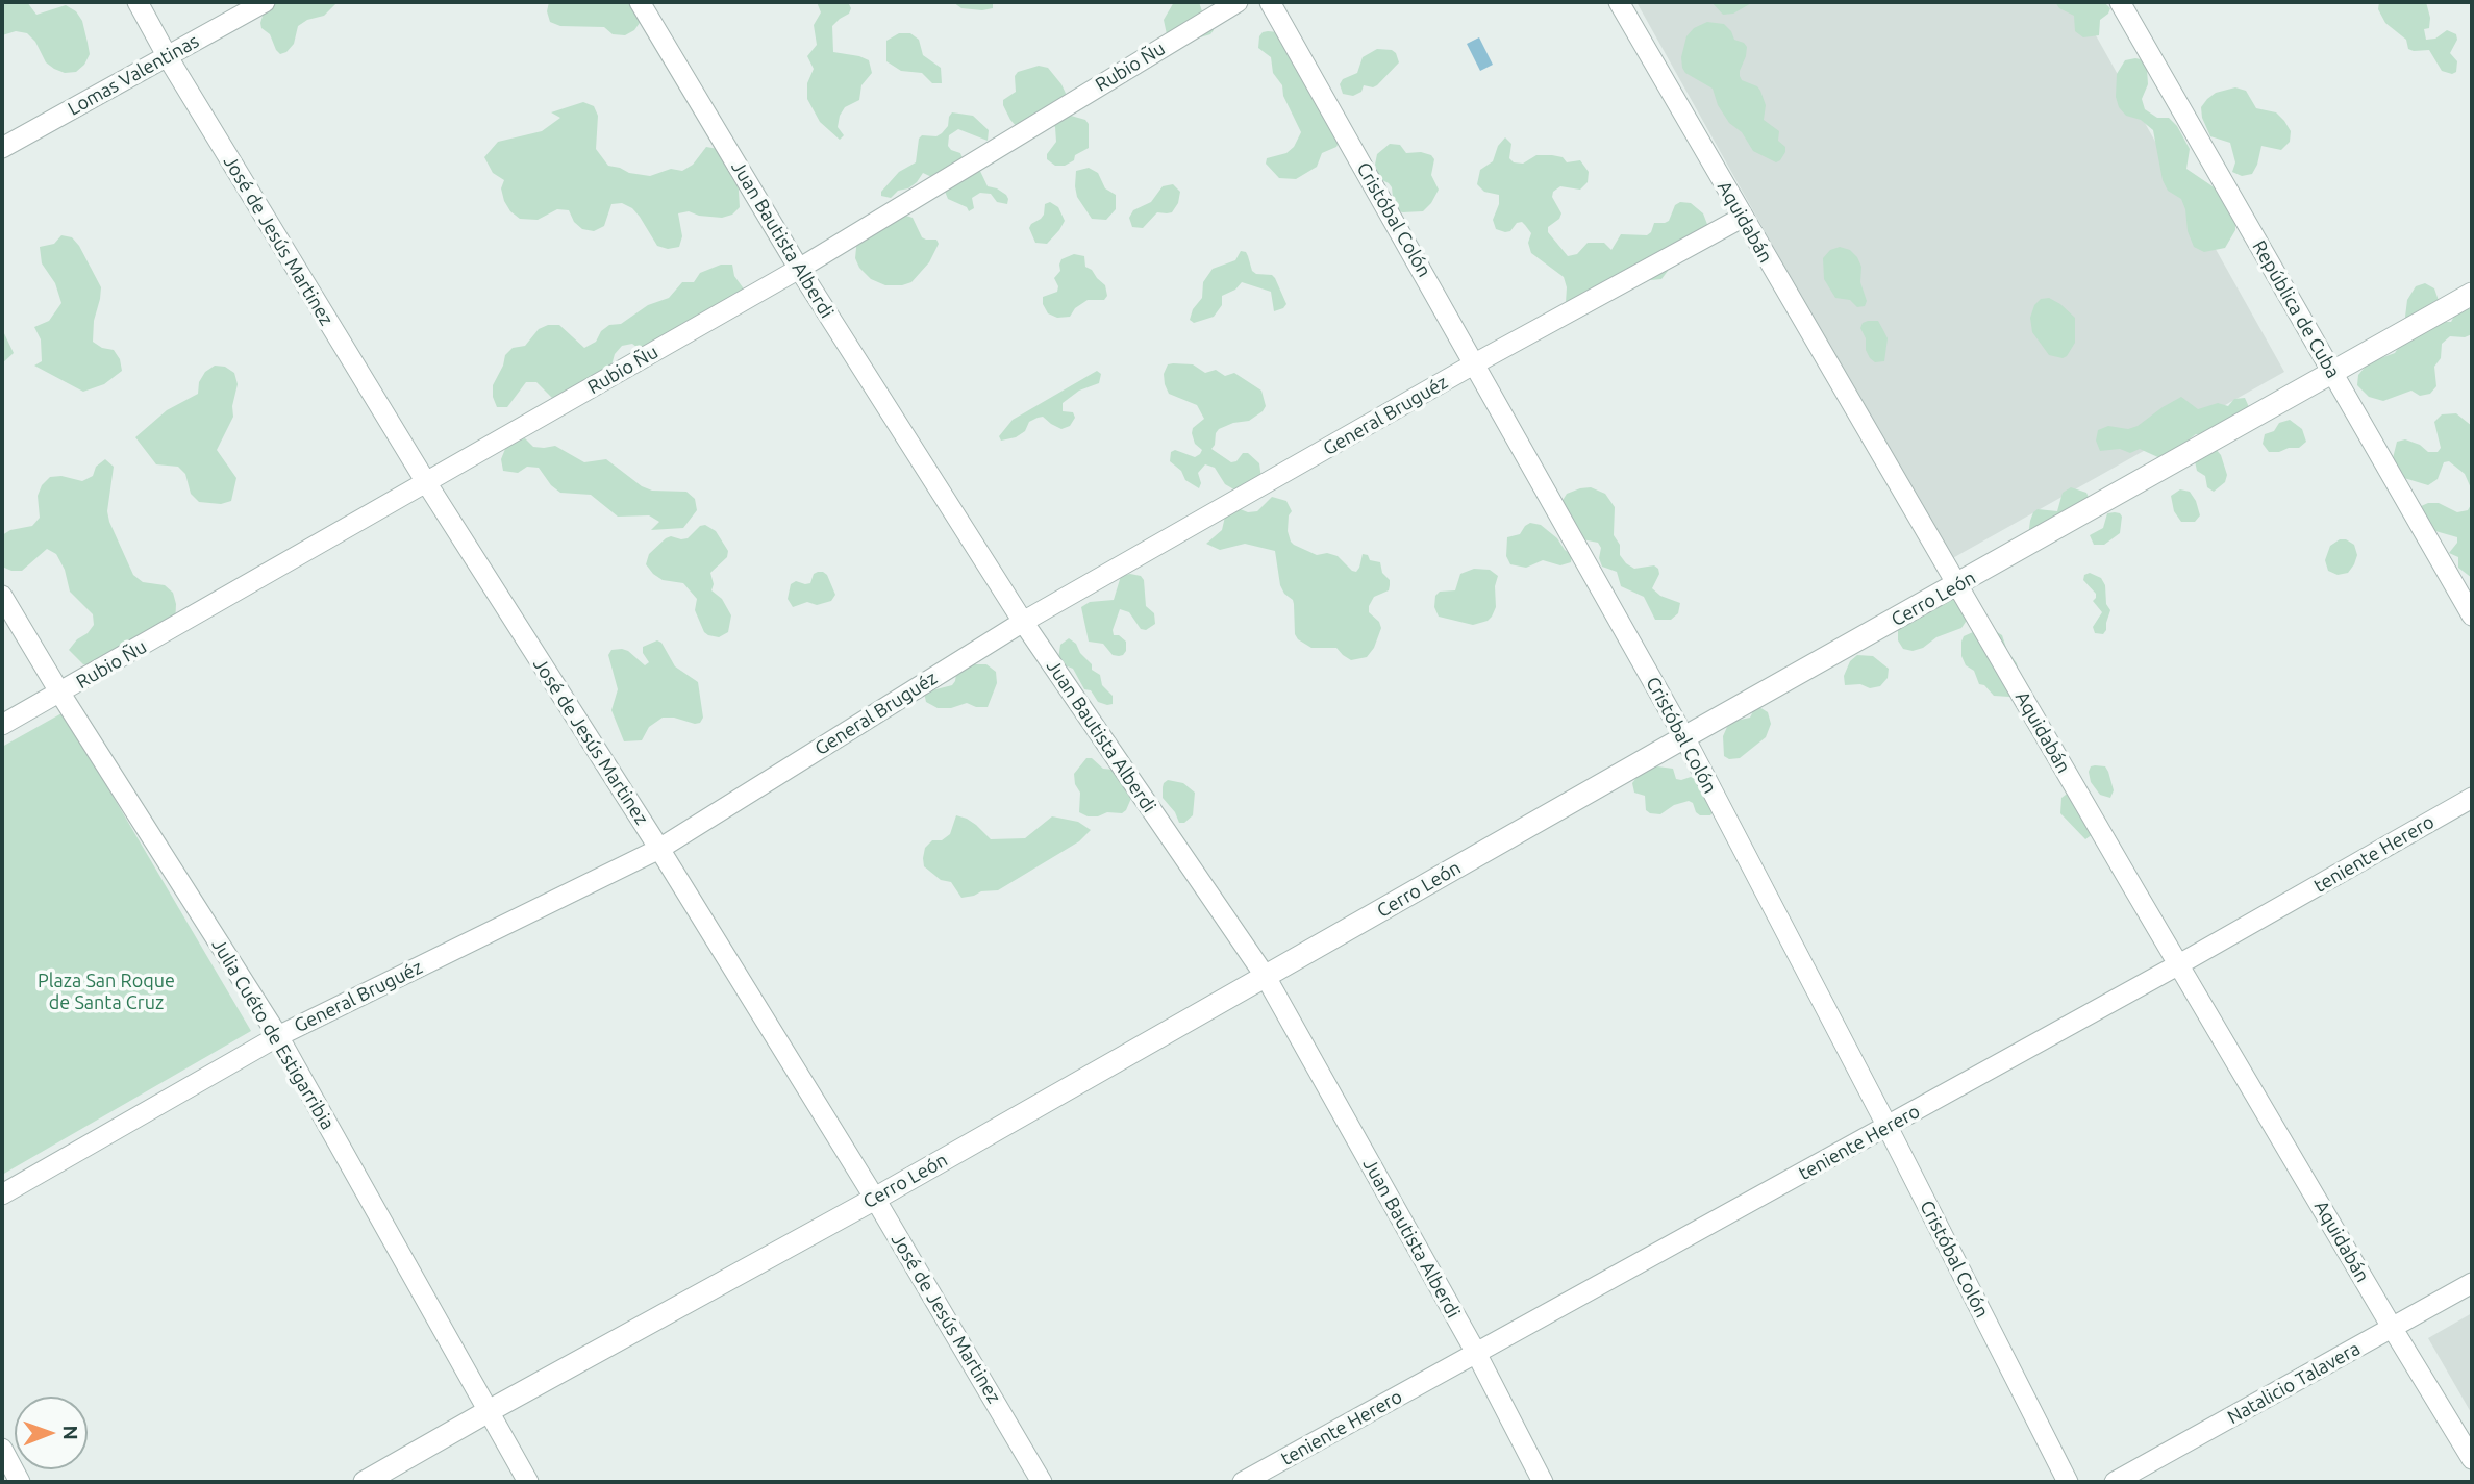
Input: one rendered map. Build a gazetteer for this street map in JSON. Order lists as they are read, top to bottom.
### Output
{
  "streets": {
    "street": [
      "Rubio Ñu",
      "Lomas Valentinas",
      "Cristóbal Colón",
      "Aquidabán",
      "Juan Bautista Alberdi",
      "José de Jesús Martinez",
      "República de Cuba",
      "General Bruguéz",
      "Cerro León",
      "teniente Herero",
      "Julia Cuéto de Estigarribia",
      "Natalicio Talavera"
    ]
  },
  "crossings": [
    ["Rubio Ñu", "Juan Bautista Alberdi"],
    ["Rubio Ñu", "José de Jesús Martinez"],
    ["Rubio Ñu", "Julia Cuéto de Estigarribia"],
    ["Lomas Valentinas", "José de Jesús Martinez"],
    ["Cristóbal Colón", "General Bruguéz"],
    ["Cristóbal Colón", "Cerro León"],
    ["Cristóbal Colón", "teniente Herero"],
    ["Aquidabán", "General Bruguéz"],
    ["Aquidabán", "Cerro León"],
    ["Aquidabán", "teniente Herero"],
    ["Aquidabán", "Natalicio Talavera"],
    ["Juan Bautista Alberdi", "General Bruguéz"],
    ["Juan Bautista Alberdi", "Cerro León"],
    ["Juan Bautista Alberdi", "teniente Herero"],
    ["José de Jesús Martinez", "General Bruguéz"],
    ["José de Jesús Martinez", "Cerro León"],
    ["República de Cuba", "Cerro León"],
    ["General Bruguéz", "Julia Cuéto de Estigarribia"],
    ["Cerro León", "Julia Cuéto de Estigarribia"]
  ],
  "parks": ["Plaza San Roque de Santa Cruz"],
  "north": "right"
}
